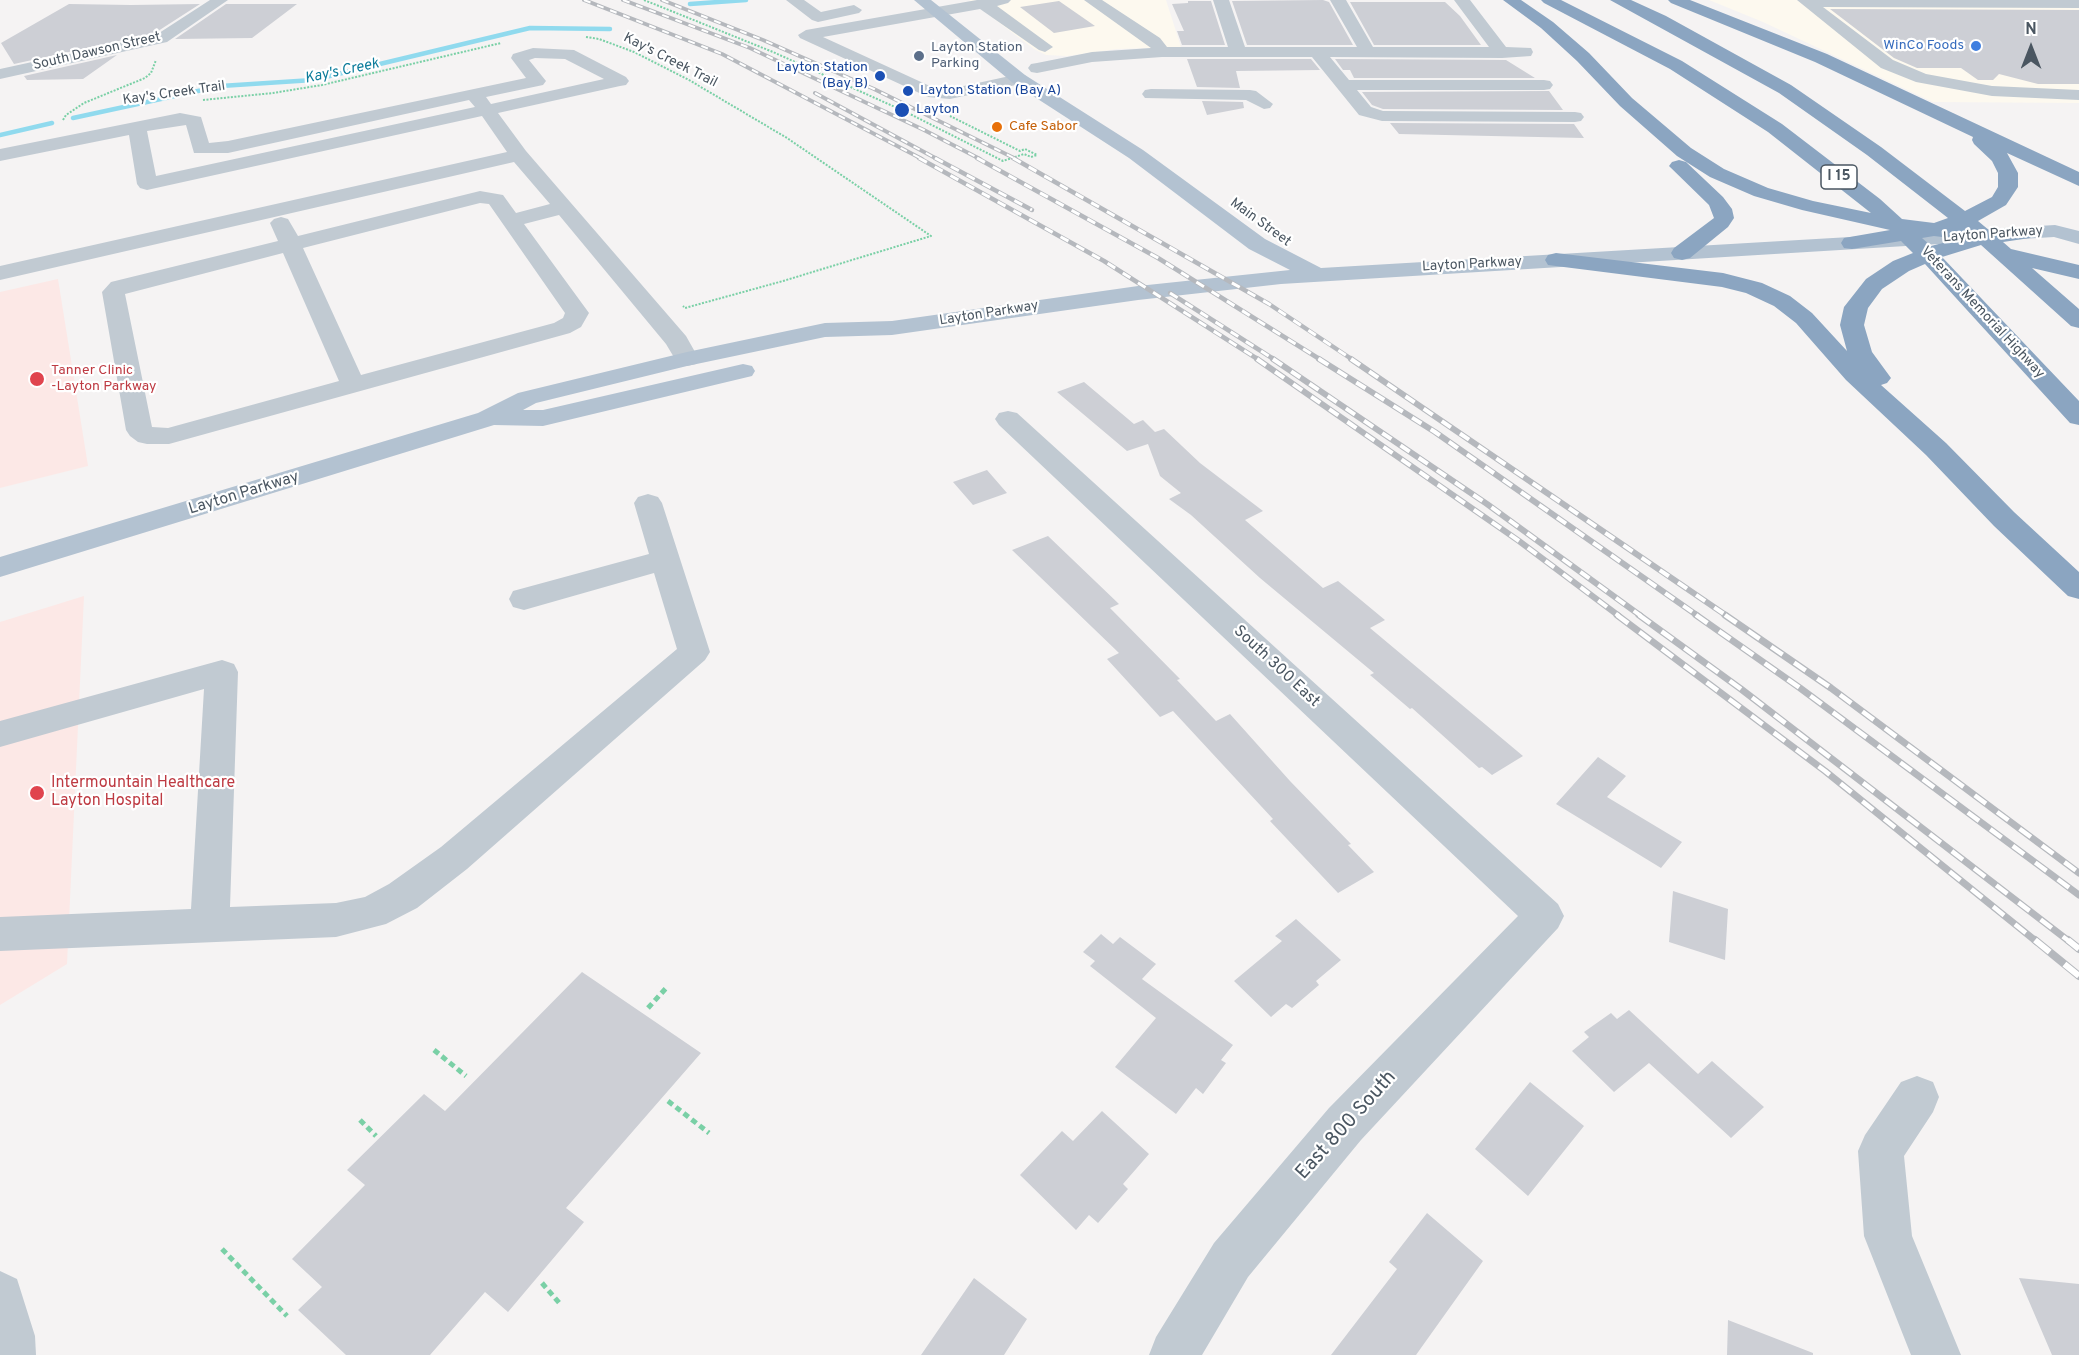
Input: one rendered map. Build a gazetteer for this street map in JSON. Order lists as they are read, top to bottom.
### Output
{
  "streets": {
    "highway": ["I 15", "Veterans Memorial Highway"],
    "main road": ["Main Street", "Layton Parkway"],
    "street": ["South Dawson Street", "South 300 East", "East 800 South"],
    "path": ["Kay's Creek Trail"]
  },
  "crossings": [
    ["Main Street", "Layton Parkway"],
    ["South 300 East", "East 800 South"]
  ],
  "water": ["Kay's Creek"],
  "places": [
    "WinCo Foods",
    "Layton Station Parking",
    "Layton Station (Bay B)",
    "Layton Station (Bay A)",
    "Layton",
    "Cafe Sabor",
    "Tanner Clinic -Layton Parkway",
    "Intermountain Healthcare Layton Hospital"
  ],
  "north": "top"
}
